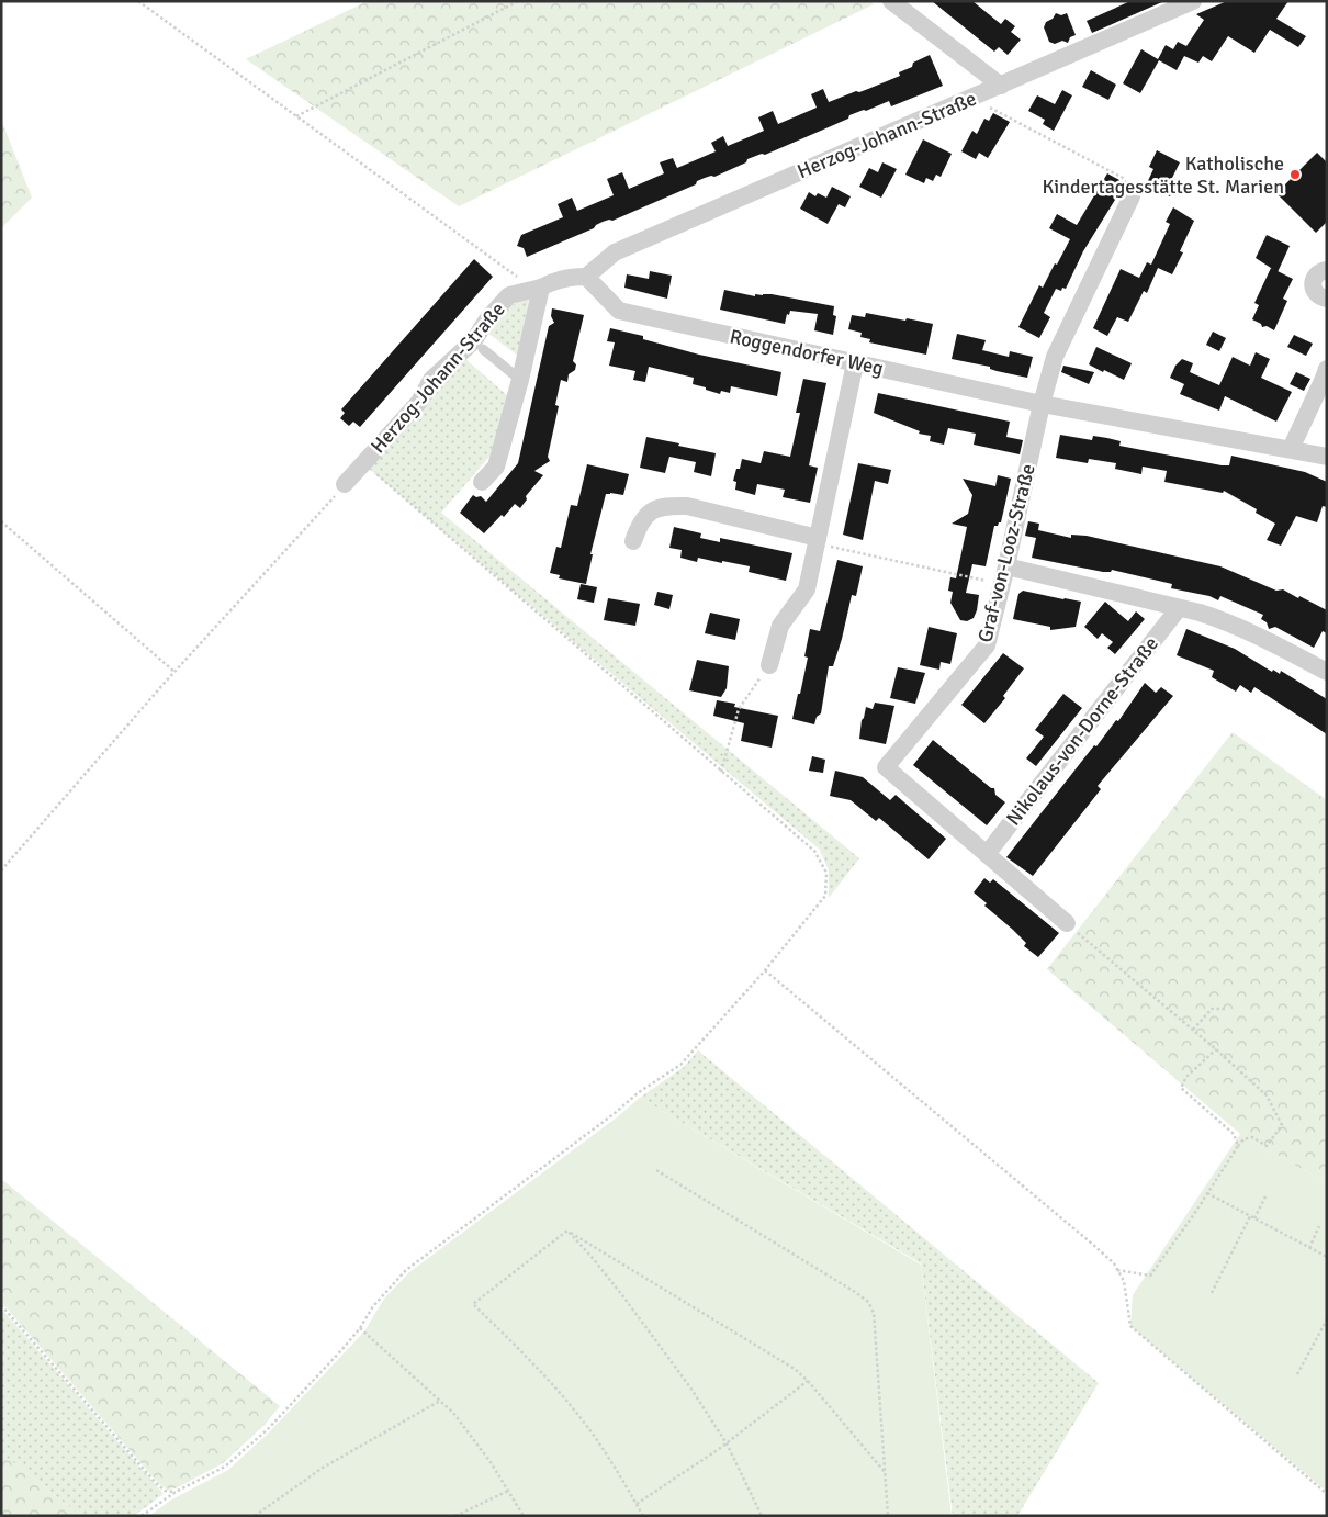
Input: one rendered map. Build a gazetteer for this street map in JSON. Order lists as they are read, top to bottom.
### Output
{
  "streets": {
    "street": [
      "Herzog-Johann-Straße",
      "Roggendorfer Weg",
      "Graf-von-Looz-Straße",
      "Nikolaus-von-Dorne-Straße"
    ]
  },
  "crossings": [
    ["Herzog-Johann-Straße", "Roggendorfer Weg"],
    ["Roggendorfer Weg", "Graf-von-Looz-Straße"],
    ["Graf-von-Looz-Straße", "Nikolaus-von-Dorne-Straße"]
  ],
  "places": ["Katholische Kindertagesstätte St. Marien"]
}
